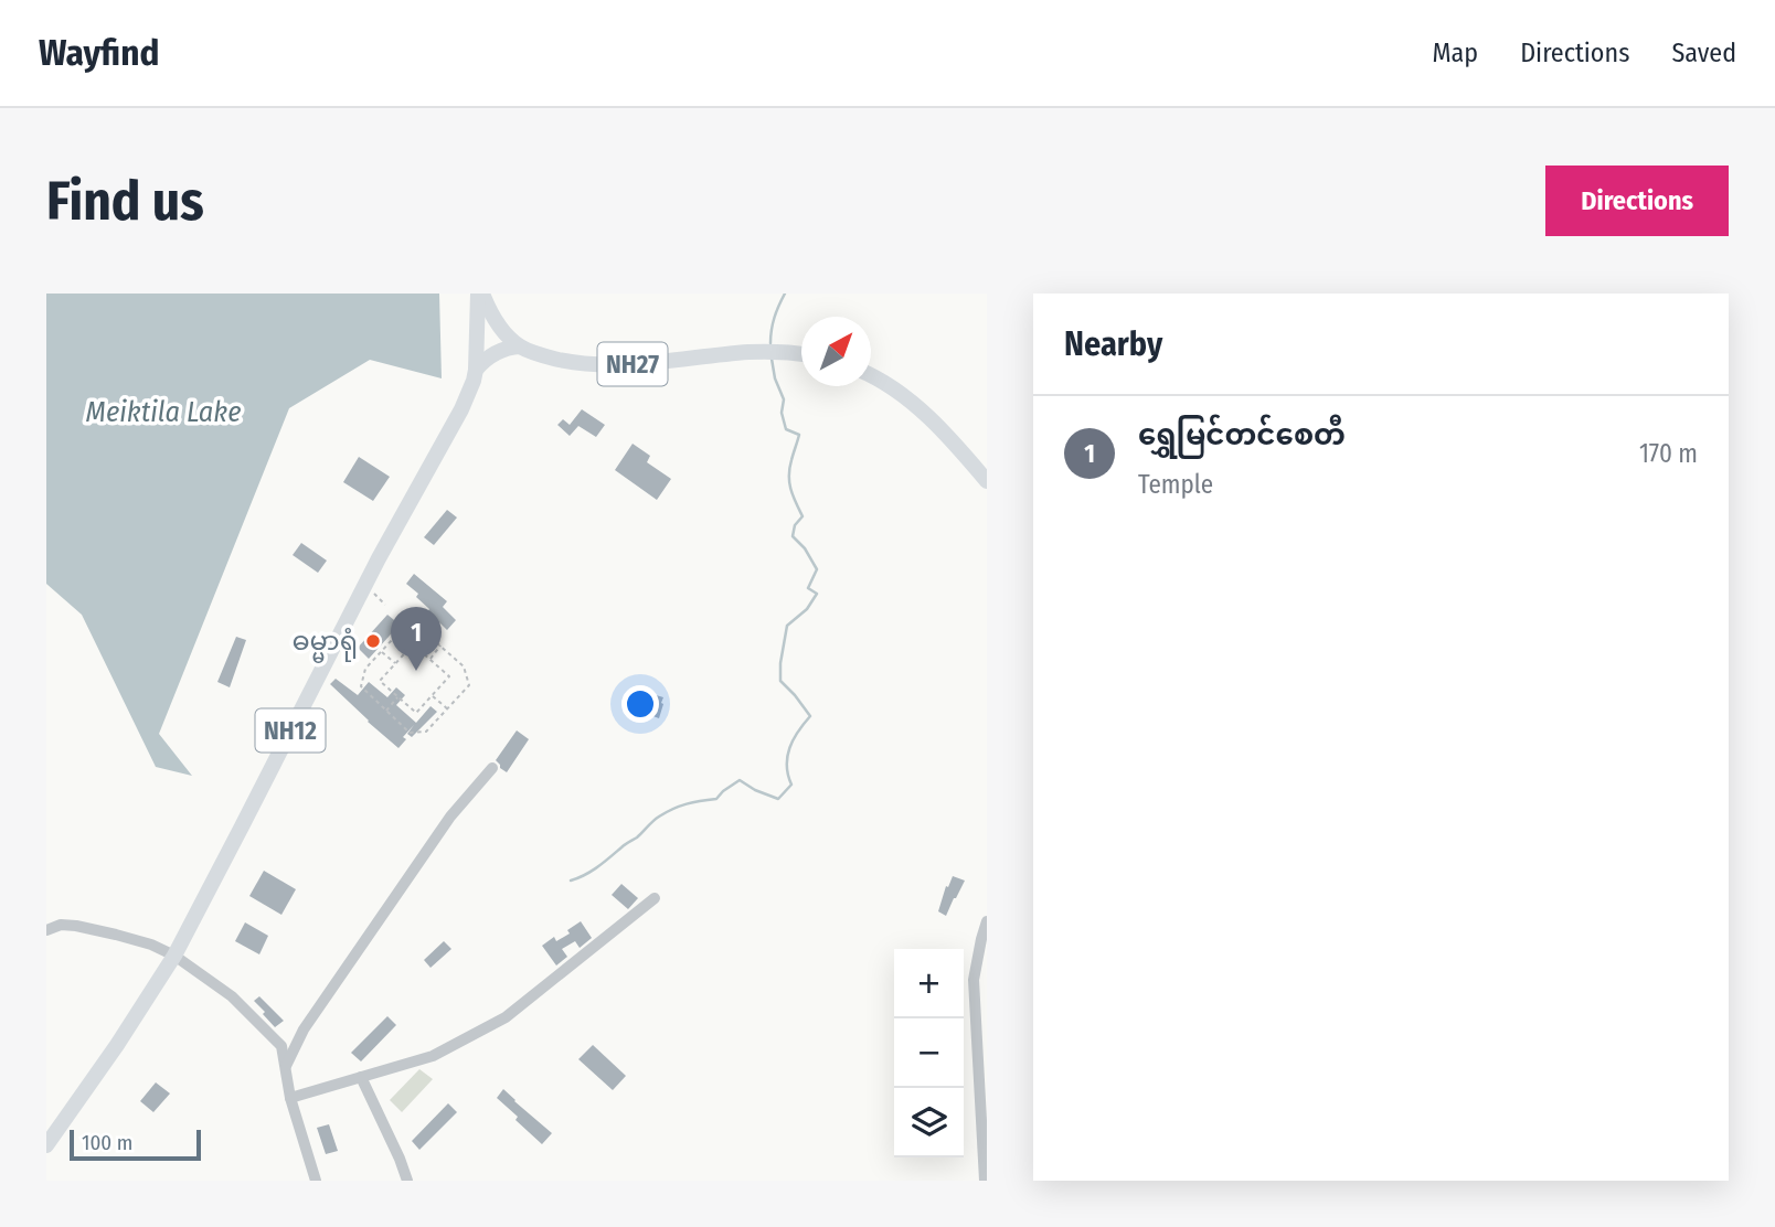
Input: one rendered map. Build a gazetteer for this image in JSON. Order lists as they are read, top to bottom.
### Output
{
  "streets": {
    "highway": ["NH27", "NH12"]
  },
  "crossings": [
    ["NH27", "NH12"]
  ],
  "water": ["Meiktila Lake"],
  "places": ["ဓမ္မာရုံ"],
  "scale_bar": "100 m",
  "north": "top right",
  "page": {
    "header": "Wayfind",
    "nav": ["Map", "Directions", "Saved"],
    "buttons": "Directions",
    "title": "Find us",
    "heading": "Nearby",
    "list": [
      {
        "mark": "1",
        "name": "ရွှေမြင်တင်စေတီ",
        "note": "Temple",
        "value": "170 m"
      }
    ],
    "pins": "1",
    "map_buttons": ["+", "−"],
    "scale": "100 m"
  }
}
